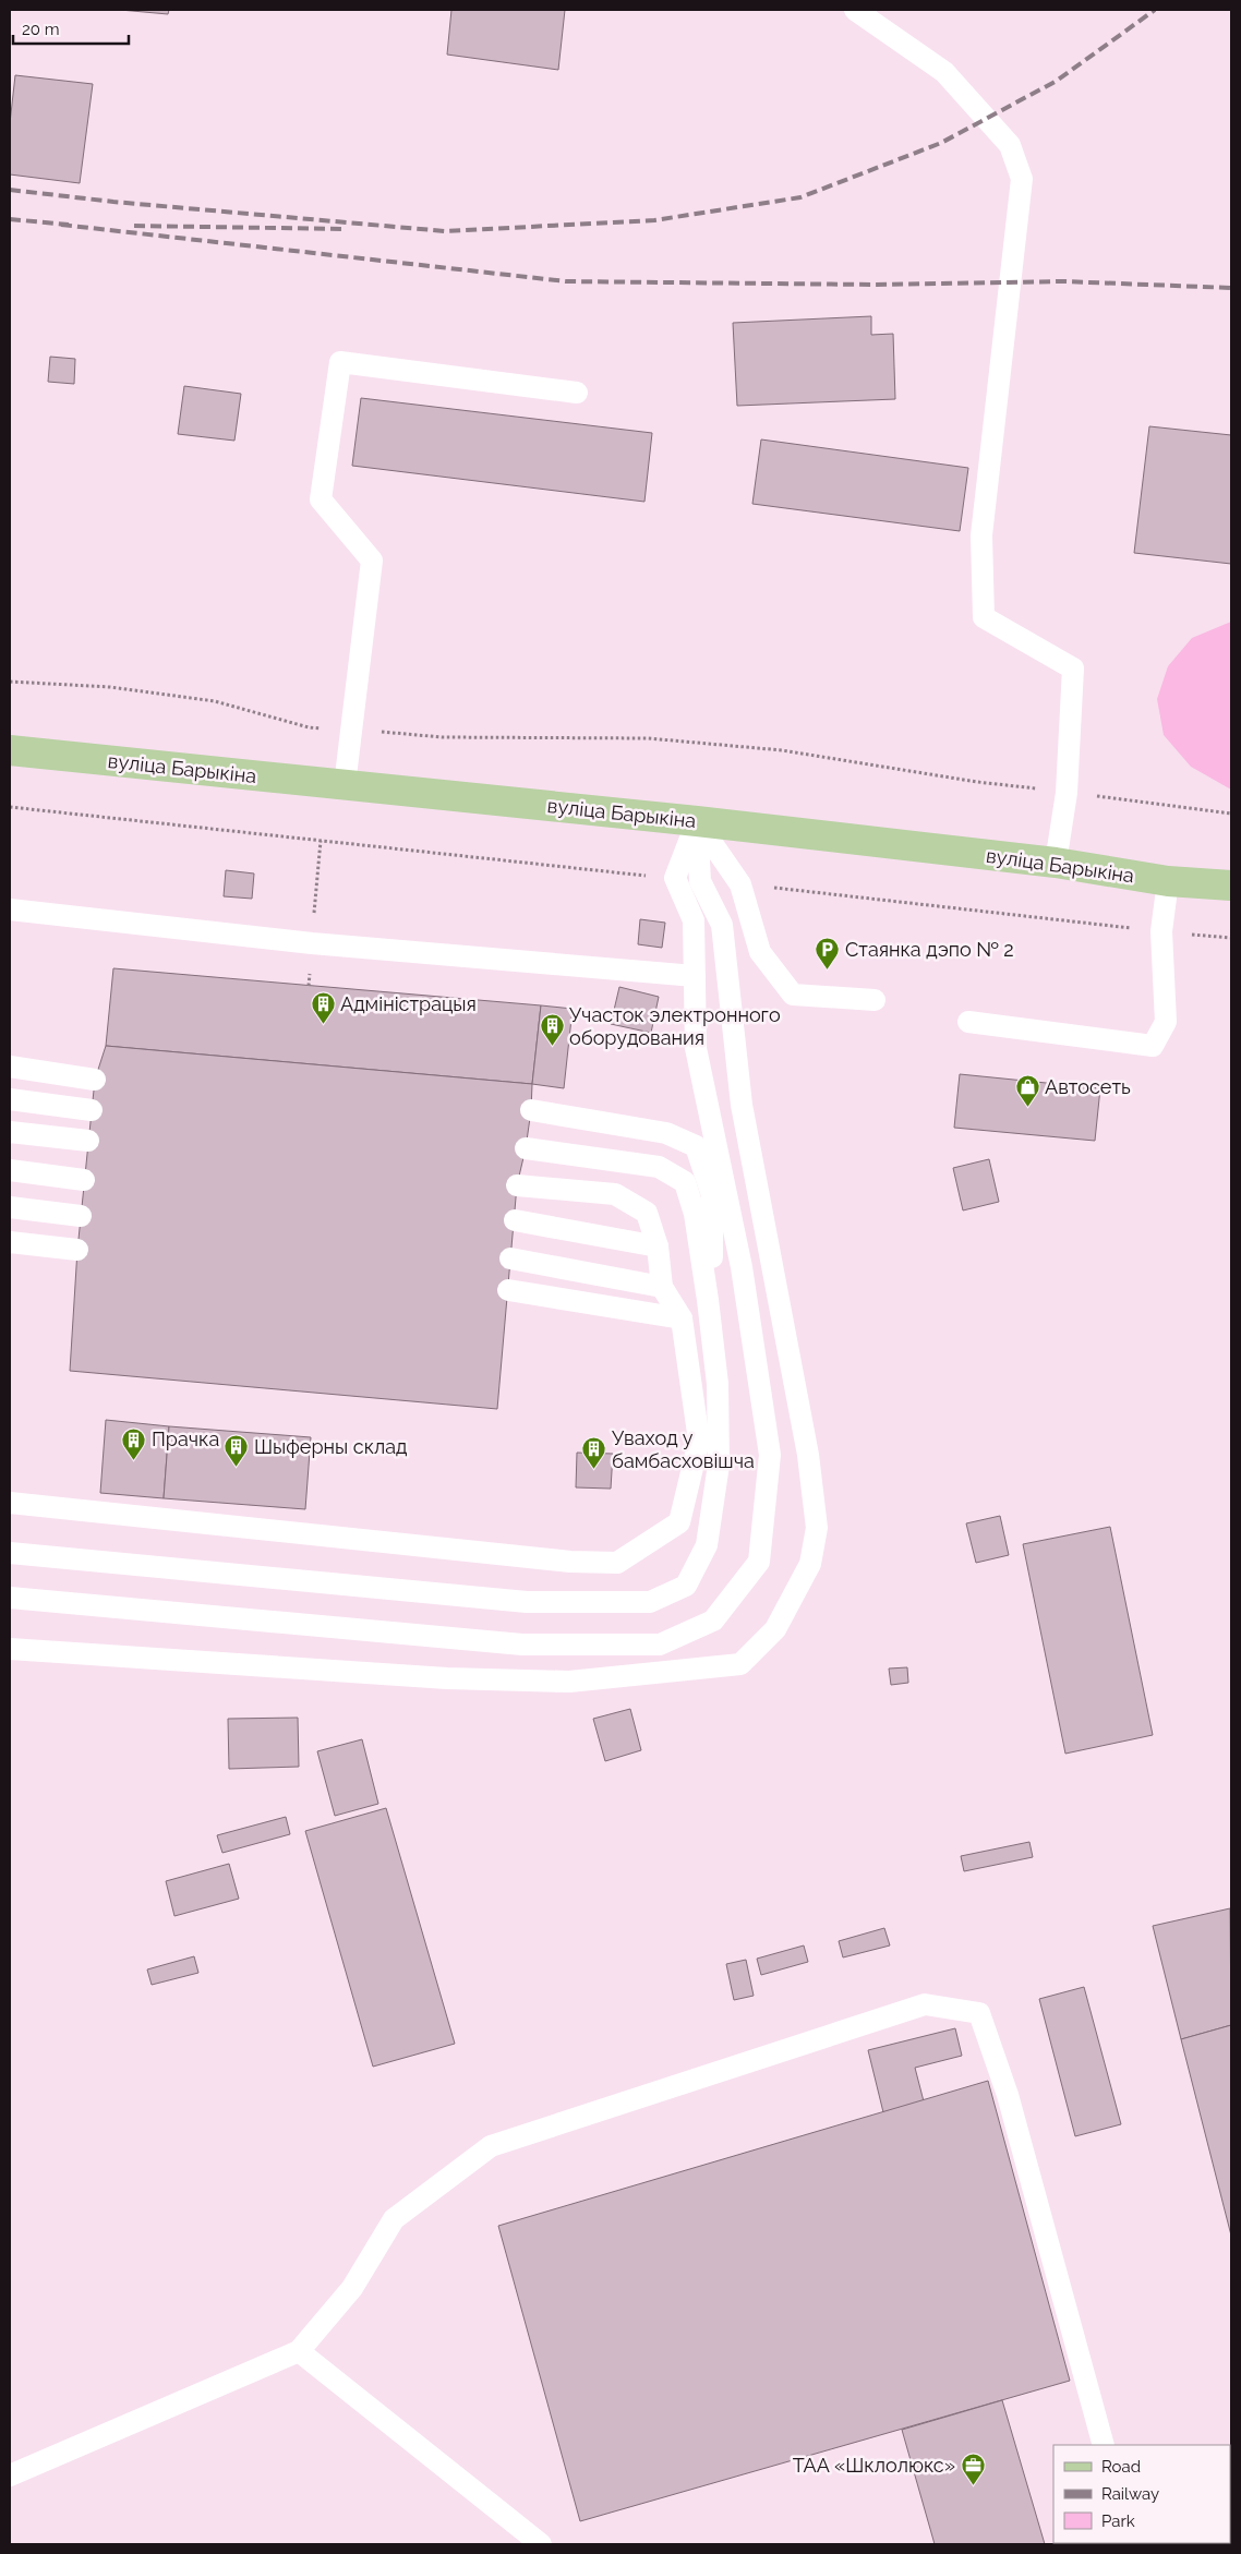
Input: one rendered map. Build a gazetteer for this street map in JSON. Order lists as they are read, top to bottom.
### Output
{
  "streets": {
    "main road": ["вуліца Барыкіна"]
  },
  "places": {
    "parking": ["Стаянка дэпо № 2"],
    "building": [
      "Адміністрацыя",
      "Участок электронного оборудования",
      "Прачка",
      "Шыферны склад",
      "Уваход у бамбасховішча"
    ],
    "shop": ["Автосеть"],
    "office": ["ТАА «Шклолюкс»"]
  },
  "legend": ["Road", "Railway", "Park"],
  "scale_bar": "20 m"
}
